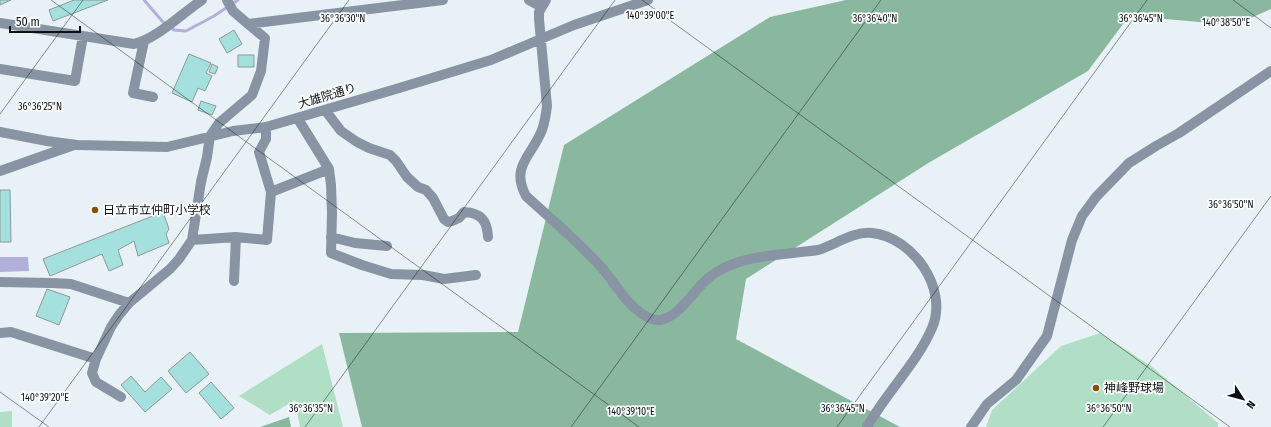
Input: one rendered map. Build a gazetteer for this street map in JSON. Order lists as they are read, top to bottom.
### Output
{
  "streets": {
    "street": ["大雄院通り"]
  },
  "places": ["日立市立仲町小学校", "神峰野球場"],
  "scale_bar": "50 m",
  "north": "bottom right",
  "coordinates": [
    "140°39'00\"E",
    "36°36'30\"N",
    "36°36'40\"N",
    "36°36'45\"N",
    "140°38'50\"E",
    "36°36'25\"N",
    "36°36'50\"N",
    "140°39'20\"E",
    "36°36'35\"N",
    "140°39'10\"E"
  ]
}
